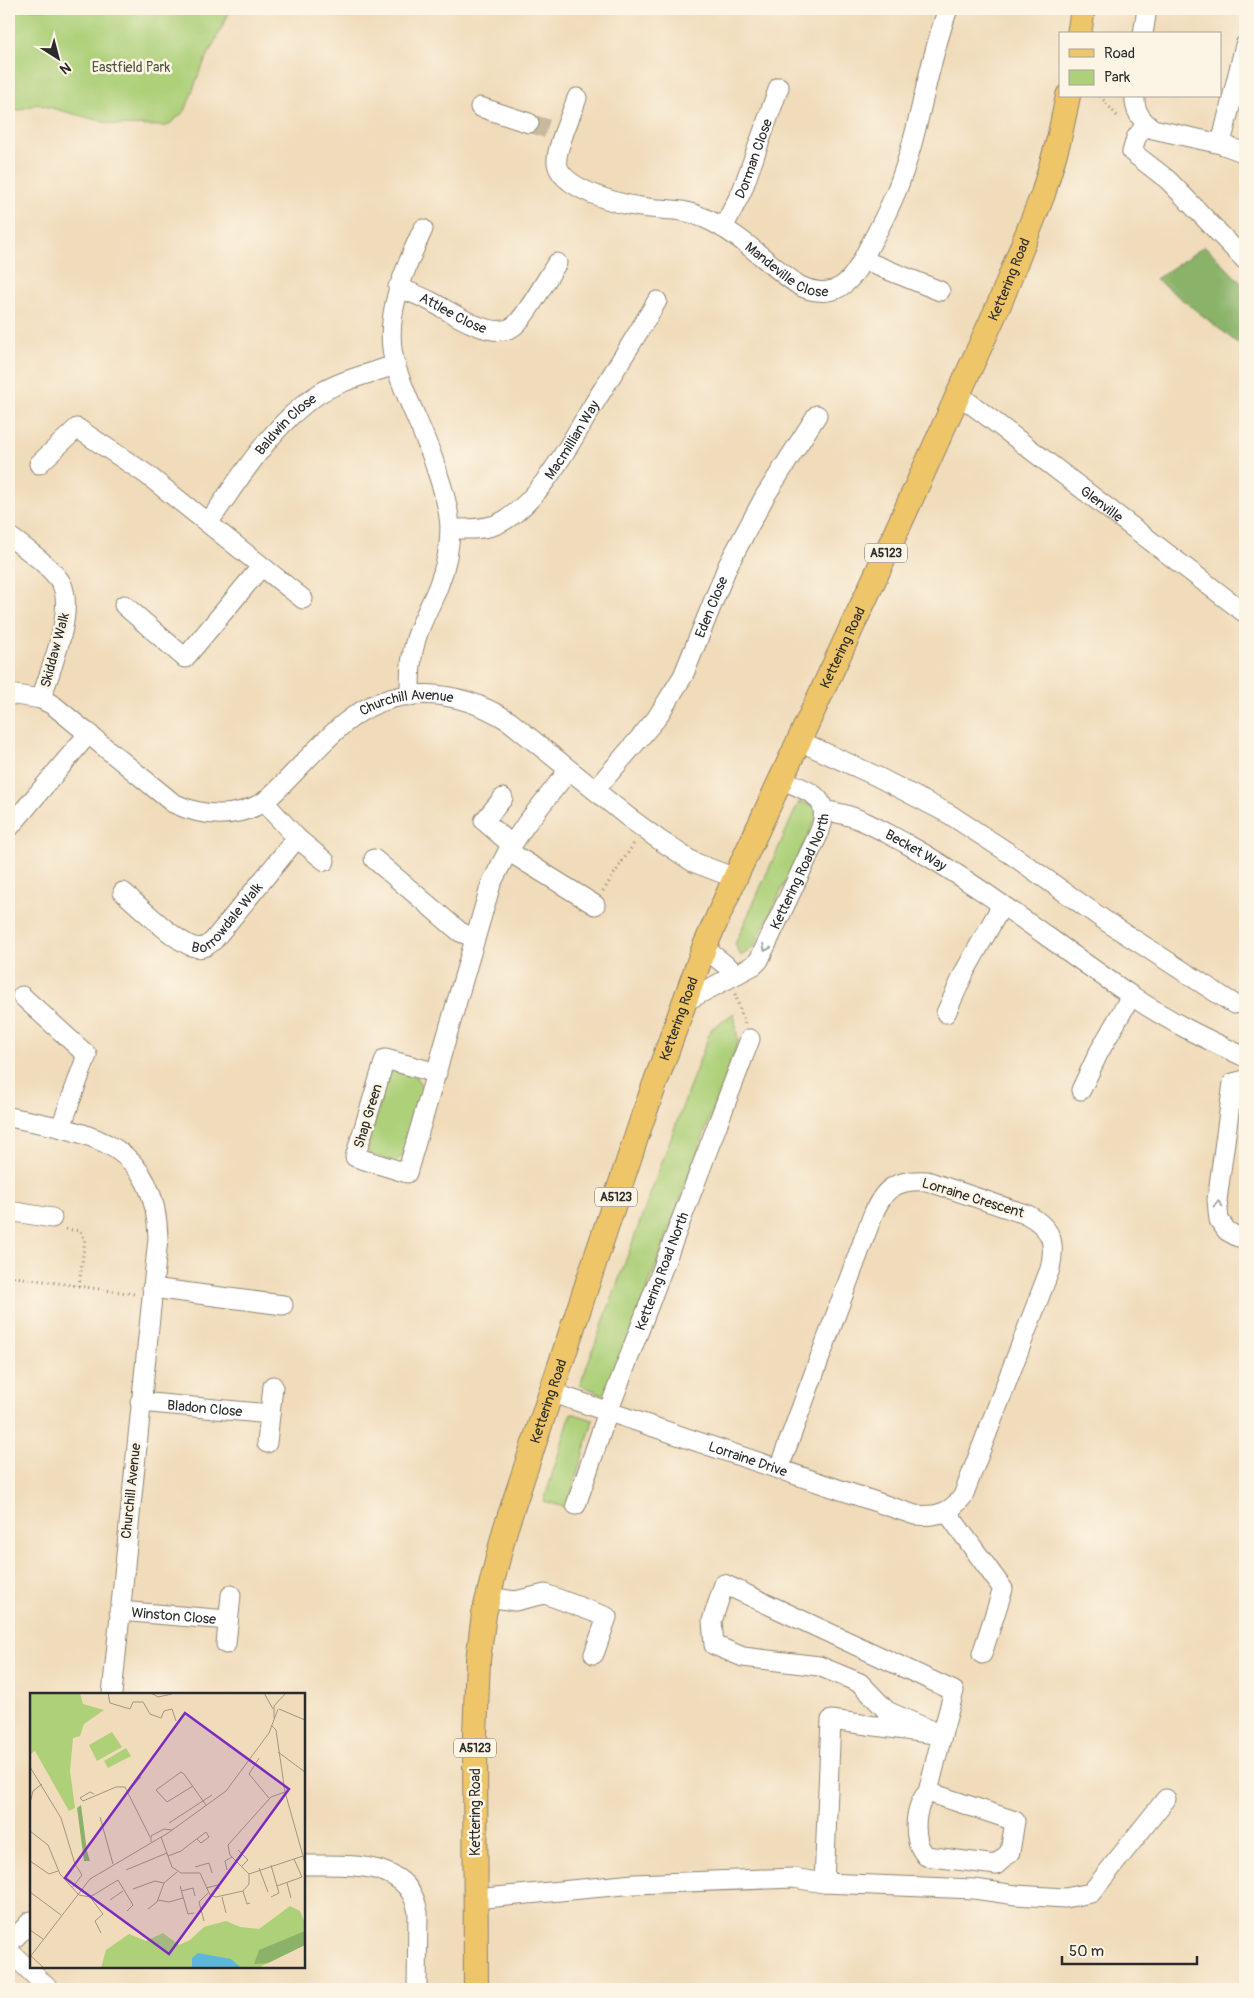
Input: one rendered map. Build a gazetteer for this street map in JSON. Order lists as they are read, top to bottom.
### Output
{
  "streets": {
    "main road": ["Kettering Road", "A5123"],
    "street": [
      "Dorman Close",
      "Mandeville Close",
      "Attlee Close",
      "Baldwin Close",
      "Macmillian Way",
      "Glenville",
      "Eden Close",
      "Skiddaw Walk",
      "Churchill Avenue",
      "Becket Way",
      "Kettering Road North",
      "Borrowdale Walk",
      "Shap Green",
      "Lorraine Crescent",
      "Bladon Close",
      "Lorraine Drive",
      "Winston Close"
    ]
  },
  "crossings": [
    ["Dorman Close", "Mandeville Close"],
    ["Kettering Road", "Glenville"],
    ["Kettering Road", "Churchill Avenue"],
    ["Kettering Road", "Kettering Road North"],
    ["Kettering Road", "Lorraine Drive"],
    ["Eden Close", "Churchill Avenue"],
    ["Skiddaw Walk", "Churchill Avenue"],
    ["Churchill Avenue", "Shap Green"],
    ["Churchill Avenue", "Bladon Close"],
    ["Churchill Avenue", "Winston Close"],
    ["Becket Way", "Kettering Road North"],
    ["Kettering Road North", "Lorraine Drive"],
    ["Lorraine Crescent", "Lorraine Drive"]
  ],
  "parks": ["Eastfield Park"],
  "legend": ["Road", "Park"],
  "scale_bar": "50 m",
  "north": "bottom right"
}
